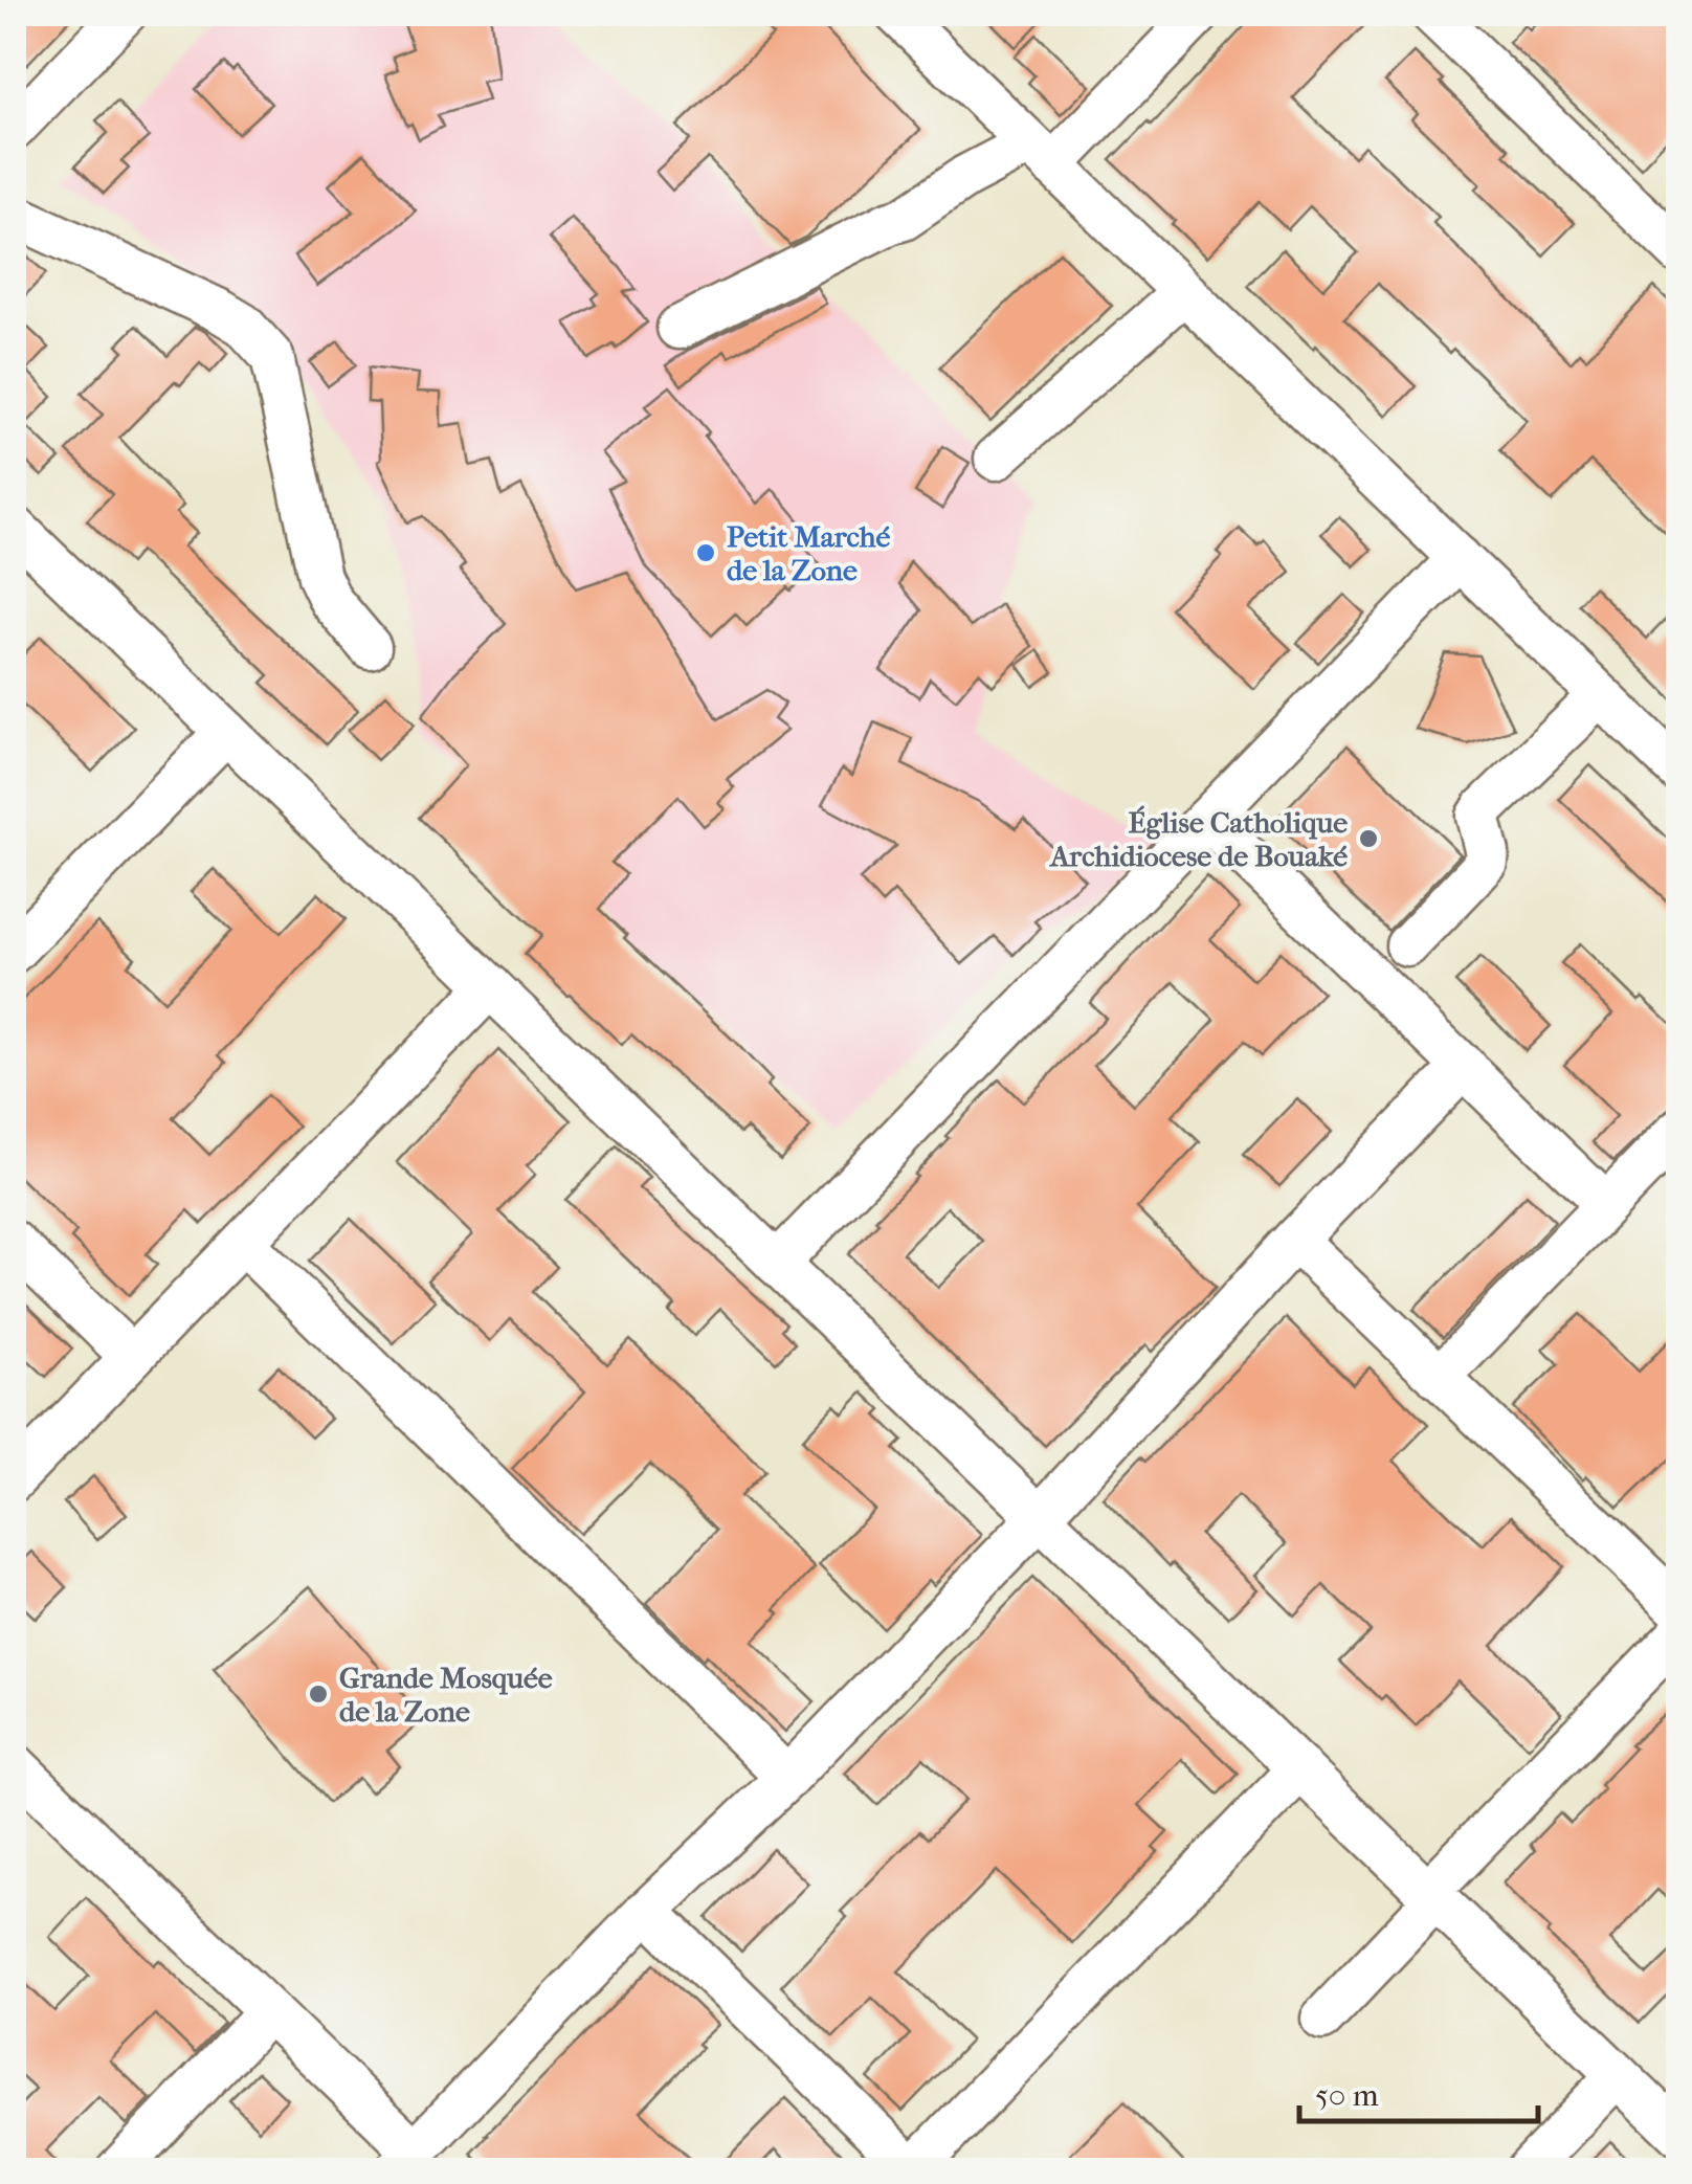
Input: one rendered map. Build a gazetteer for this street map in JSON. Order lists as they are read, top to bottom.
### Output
{
  "places": ["Petit Marché de la Zone", "Église Catholique Archidiocese de Bouaké", "Grande Mosquée de la Zone"],
  "scale_bar": "50 m"
}
